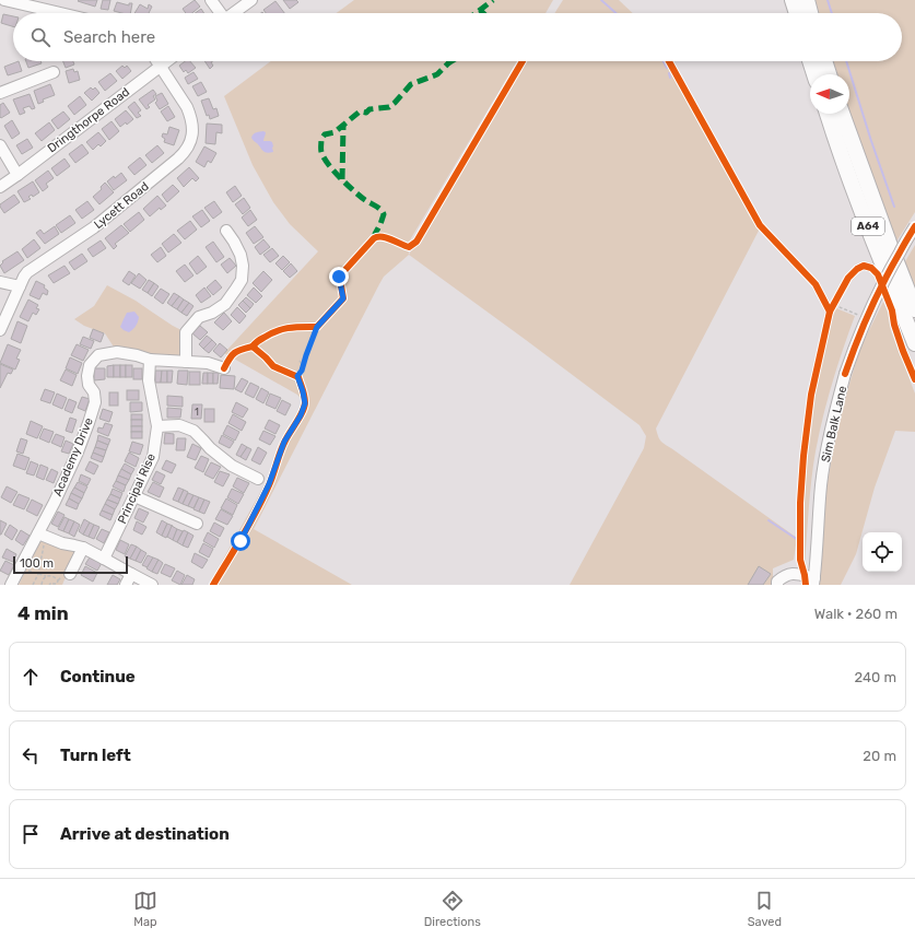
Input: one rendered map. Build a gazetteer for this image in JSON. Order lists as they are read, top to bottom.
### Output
{
  "streets": {
    "highway": ["A64"],
    "street": [
      "Dringthorpe Road",
      "Lycett Road",
      "Sim Balk Lane",
      "Academy Drive",
      "Principal Rise"
    ]
  },
  "crossings": [
    ["Dringthorpe Road", "Lycett Road"],
    ["Academy Drive", "Principal Rise"]
  ],
  "house_numbers": ["1"],
  "scale_bar": "100 m",
  "north": "left",
  "page": {
    "search": "Search here",
    "scale": "100 m",
    "heading": ["4 min", "Walk · 260 m"],
    "list": [
      ["Continue", "240 m"],
      ["Turn left", "20 m"],
      "Arrive at destination"
    ],
    "nav": ["Map", "Directions", "Saved"]
  }
}
